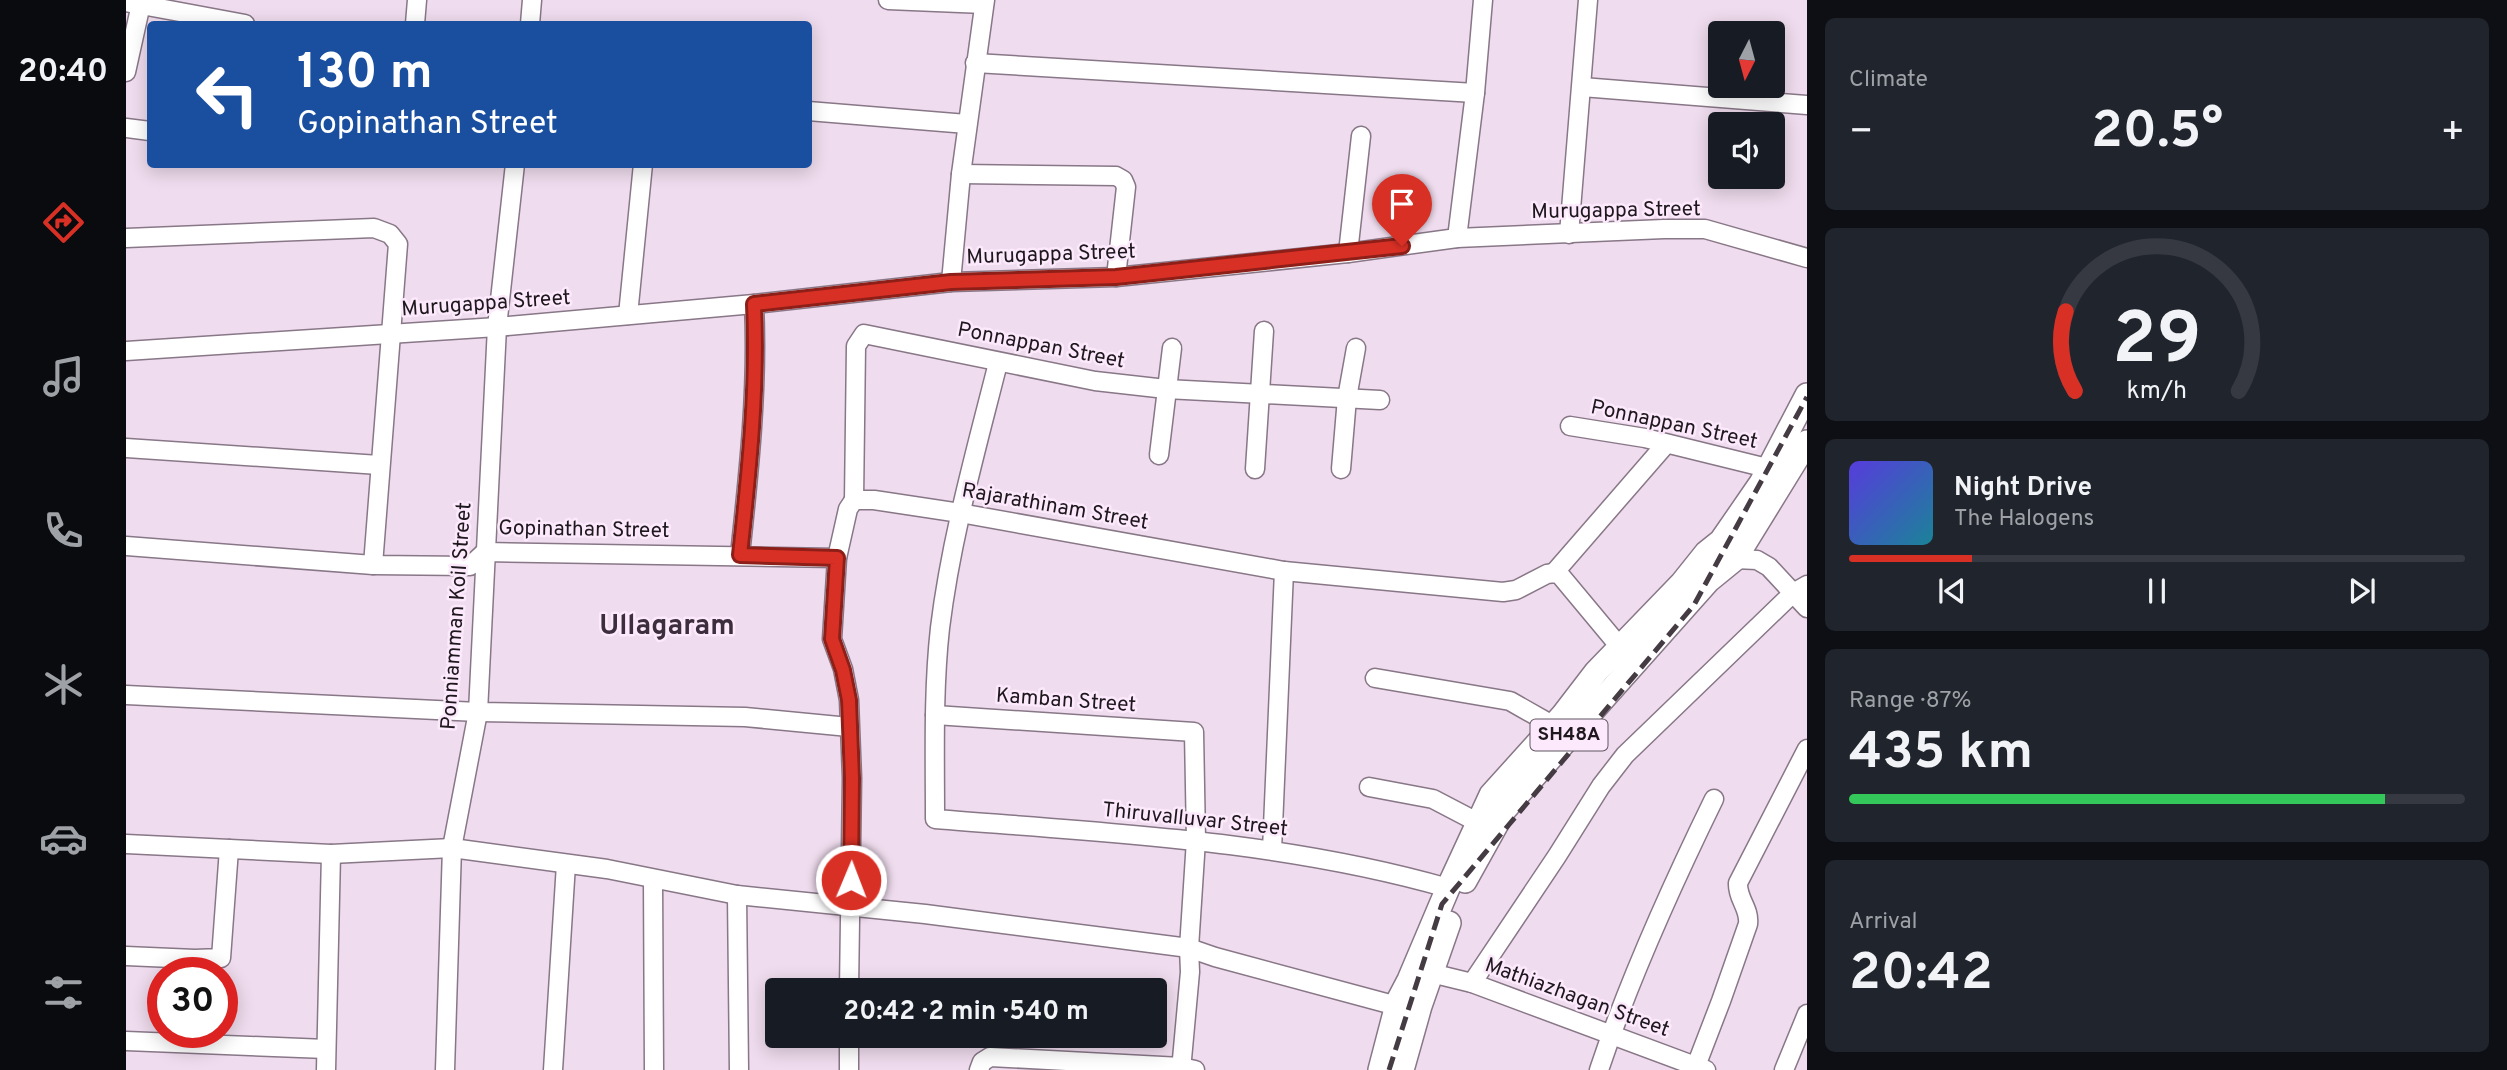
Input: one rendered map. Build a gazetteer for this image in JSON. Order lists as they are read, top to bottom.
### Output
{
  "streets": {
    "main road": ["SH48A"],
    "street": [
      "Murugappa Street",
      "Ponnappan Street",
      "Rajarathinam Street",
      "Gopinathan Street",
      "Ponniamman Koil Street",
      "Kamban Street",
      "Thiruvalluvar Street",
      "Mathiazhagan Street"
    ]
  },
  "crossings": [
    ["Murugappa Street", "Ponniamman Koil Street"],
    ["Ponnappan Street", "Rajarathinam Street"],
    ["Ponnappan Street", "SH48A"],
    ["Gopinathan Street", "Ponniamman Koil Street"],
    ["Kamban Street", "Thiruvalluvar Street"],
    ["SH48A", "Thiruvalluvar Street"],
    ["SH48A", "Mathiazhagan Street"]
  ],
  "districts": ["Ullagaram"],
  "north": "bottom",
  "page": {
    "tabs": "20:40",
    "tile": [
      "Climate",
      ["Range · 87%", "435 km"],
      ["Arrival", "20:42"]
    ],
    "turn": ["130 m", "Gopinathan Street"],
    "heat": ["−", "20.5°", "+"],
    "song": ["Night Drive", "The Halogens"],
    "limit": "30",
    "trip": "20:42 · 2 min · 540 m",
    "gauge": ["29", "km/h"]
  }
}
